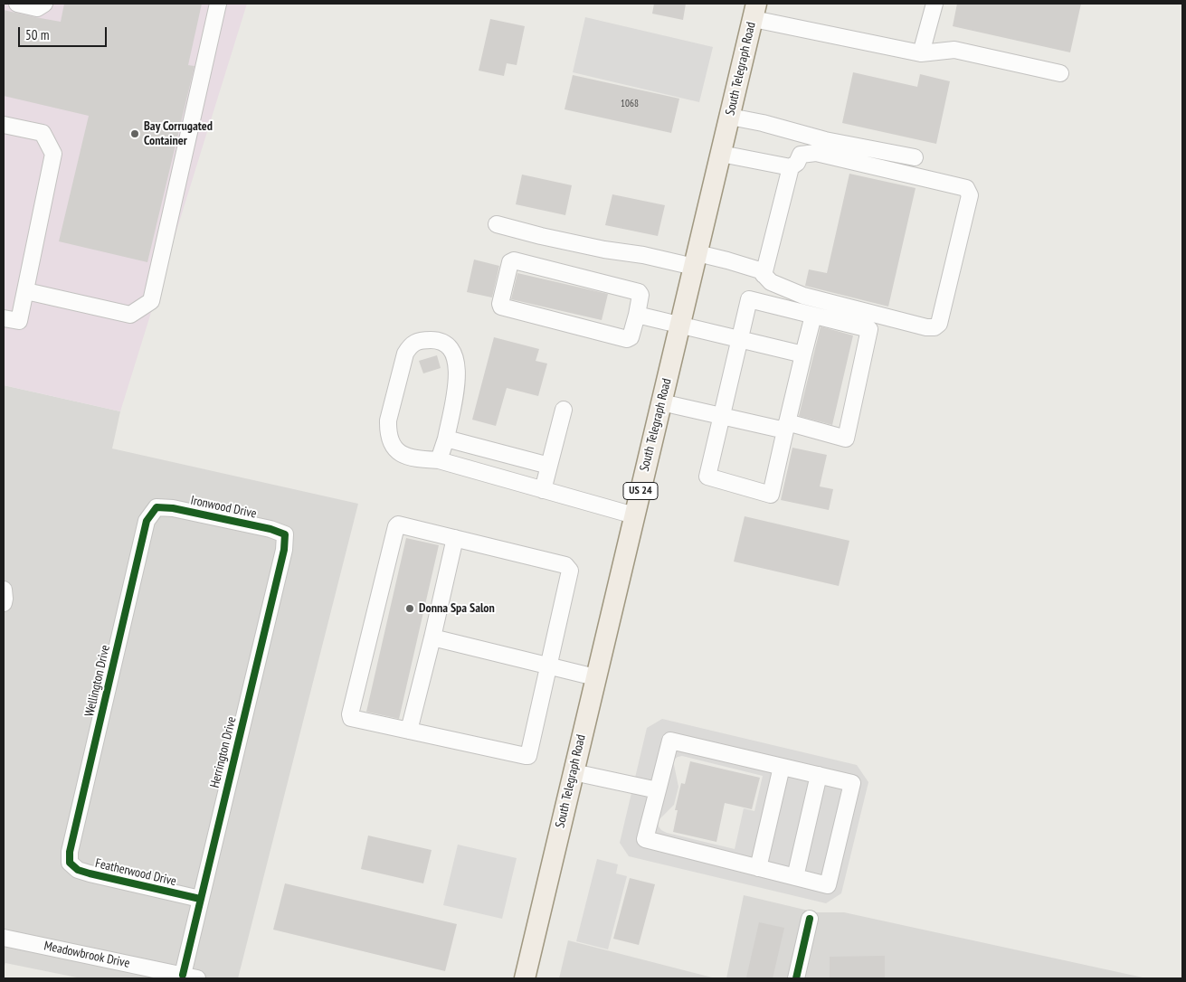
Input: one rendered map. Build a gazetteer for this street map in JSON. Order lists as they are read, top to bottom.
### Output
{
  "streets": {
    "main road": ["South Telegraph Road", "US 24"],
    "street": [
      "Ironwood Drive",
      "Wellington Drive",
      "Herrington Drive",
      "Featherwood Drive",
      "Meadowbrook Drive"
    ]
  },
  "crossings": [
    ["Ironwood Drive", "Wellington Drive"],
    ["Ironwood Drive", "Herrington Drive"],
    ["Wellington Drive", "Featherwood Drive"],
    ["Herrington Drive", "Featherwood Drive"],
    ["Herrington Drive", "Meadowbrook Drive"]
  ],
  "places": ["Bay Corrugated Container", "Donna Spa Salon"],
  "house_numbers": ["1068"],
  "scale_bar": "50 m"
}
